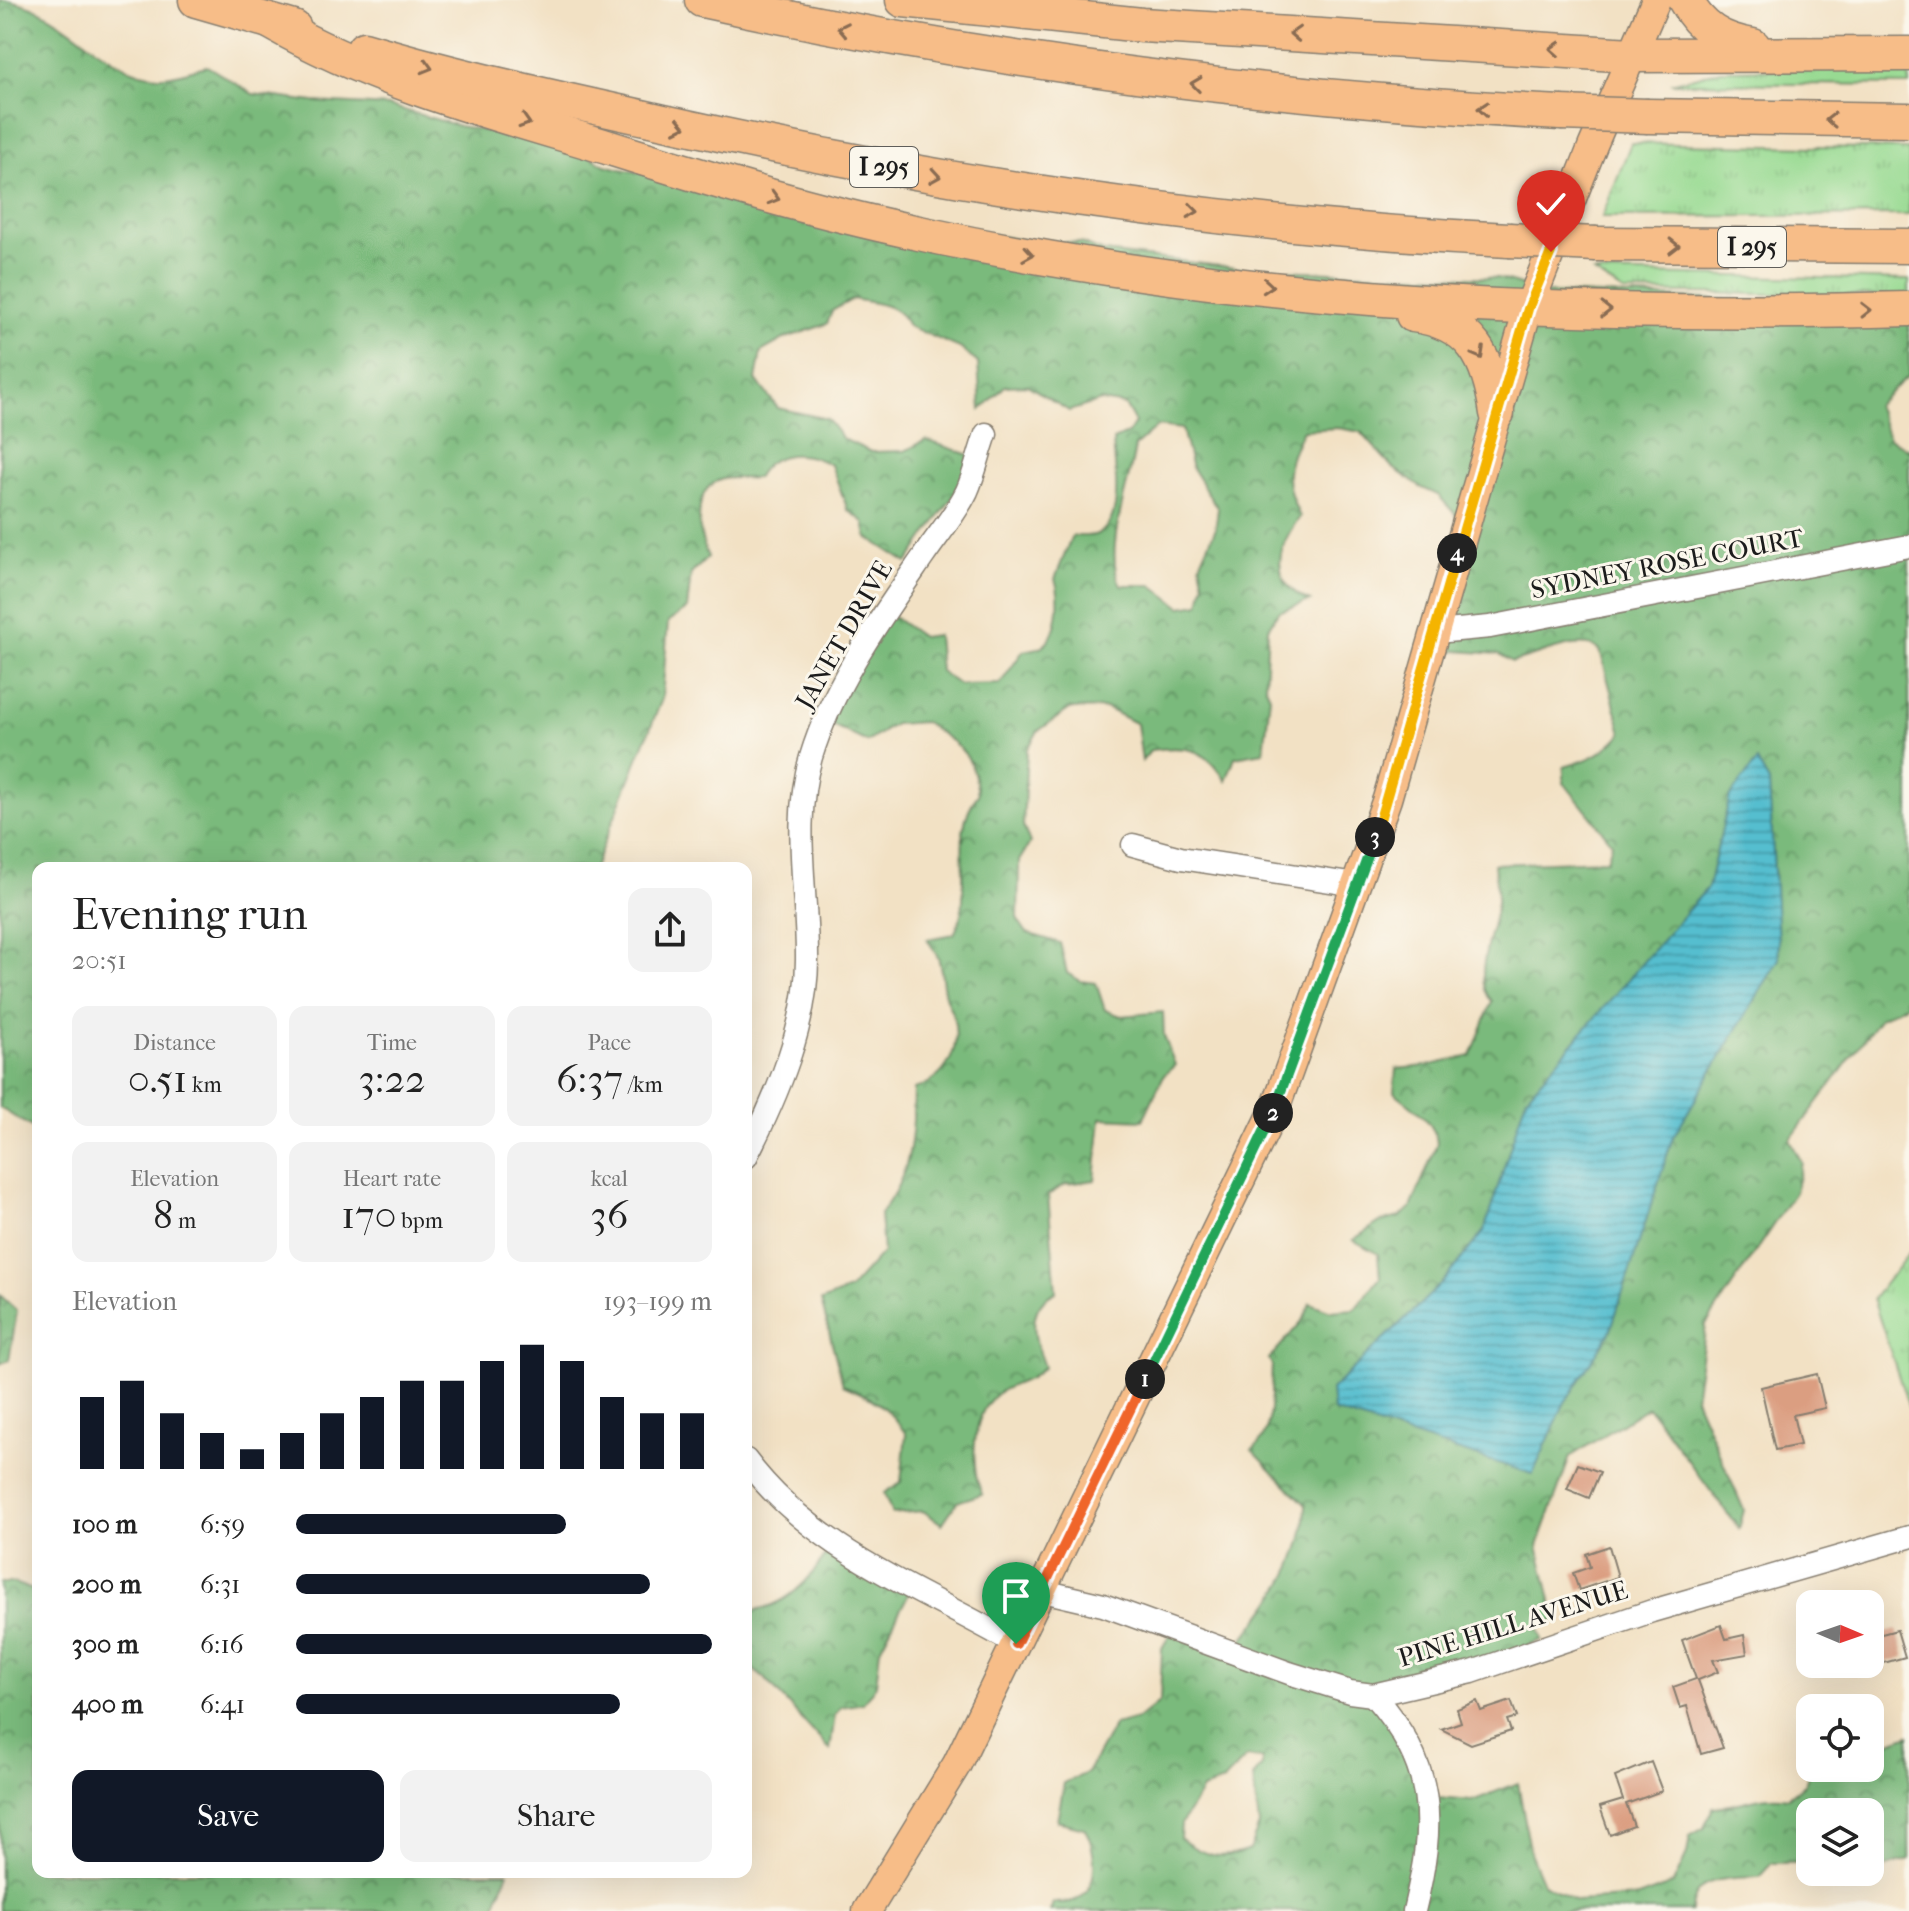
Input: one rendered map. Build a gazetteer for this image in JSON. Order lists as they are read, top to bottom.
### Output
{
  "streets": {
    "highway": ["I 295"],
    "street": ["SYDNEY ROSE COURT", "JANET DRIVE", "PINE HILL AVENUE"]
  },
  "north": "right",
  "page": {
    "pins": [
      "4",
      "3",
      "2",
      "1"
    ],
    "heading": ["Evening run", "20:51"],
    "stats": [
      ["Distance", "0.51 km"],
      ["Time", "3:22"],
      ["Pace", "6:37 /km"],
      ["Elevation", "8 m"],
      ["Heart rate", "170 bpm"],
      ["kcal", "36"]
    ],
    "chart": ["Elevation", "193–199 m"],
    "list": [
      {
        "name": "100 m",
        "note": "6:59"
      },
      {
        "name": "200 m",
        "note": "6:31"
      },
      {
        "name": "300 m",
        "note": "6:16"
      },
      {
        "name": "400 m",
        "note": "6:41"
      }
    ],
    "buttons": ["Save", "Share"]
  }
}
